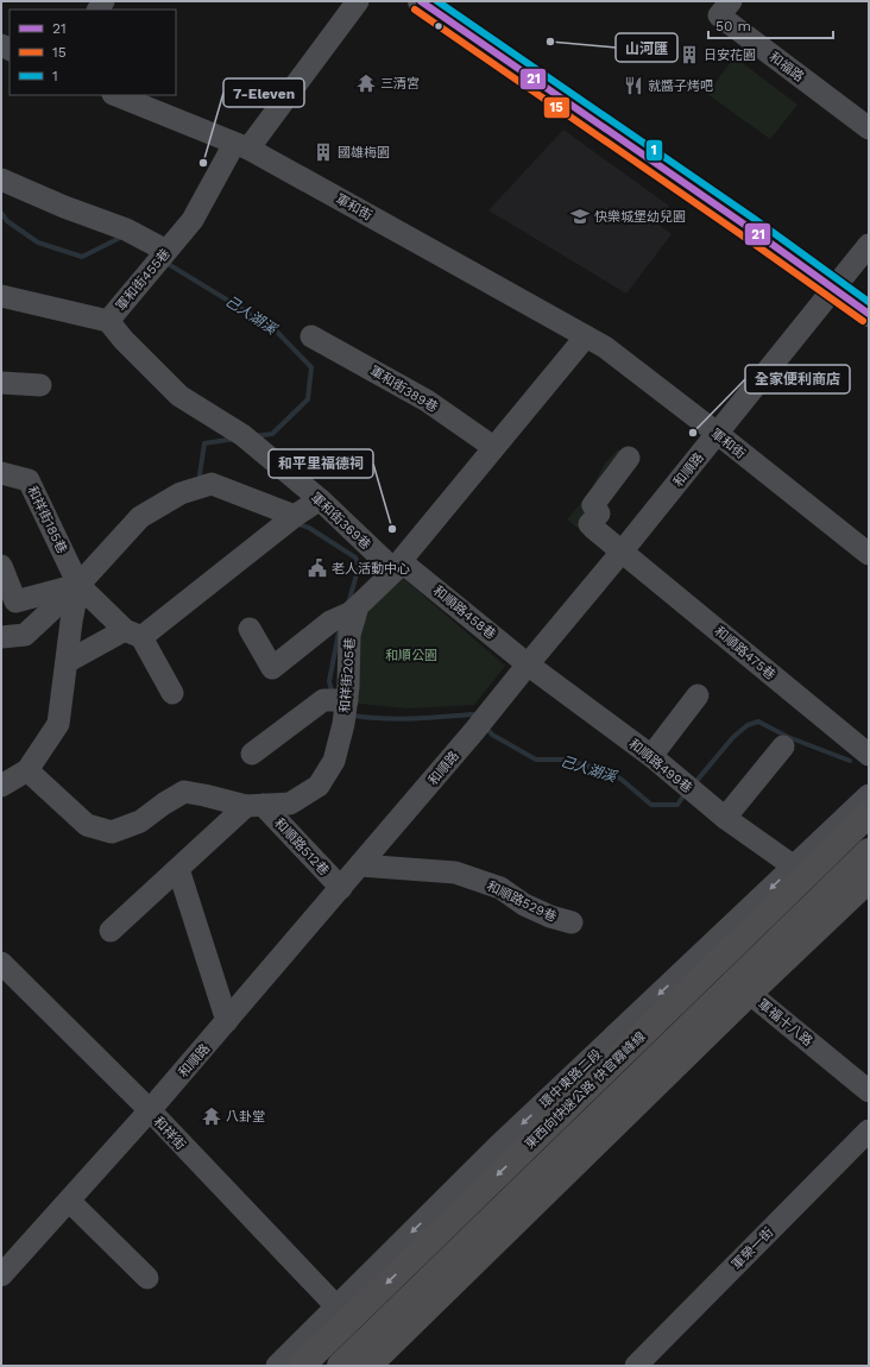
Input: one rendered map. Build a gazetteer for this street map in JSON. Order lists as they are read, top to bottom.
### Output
{
  "streets": {
    "highway": ["東西向快速公路 快官霧峰線"],
    "street": [
      "和福路",
      "軍和街",
      "軍和街455巷",
      "軍和街389巷",
      "和順路",
      "和祥街185巷",
      "軍和街369巷",
      "和順路458巷",
      "和順路475巷",
      "和祥街205巷",
      "和順路499巷",
      "和順路512巷",
      "和順路529巷",
      "軍福十八路",
      "環中東路二段",
      "和祥街",
      "軍榮一街"
    ]
  },
  "crossings": [
    ["軍和街", "軍和街455巷"],
    ["軍和街", "和順路"],
    ["軍和街455巷", "軍和街369巷"],
    ["和順路", "和順路458巷"],
    ["和順路", "和順路475巷"],
    ["和順路", "和順路499巷"],
    ["和順路", "和順路512巷"],
    ["和順路", "和順路529巷"],
    ["和順路", "和祥街"],
    ["軍和街369巷", "和順路458巷"],
    ["和順路458巷", "和順路499巷"],
    ["和祥街205巷", "和順路512巷"],
    ["和順路499巷", "環中東路二段"],
    ["軍福十八路", "環中東路二段"],
    ["環中東路二段", "和祥街"]
  ],
  "water": ["己人湖溪"],
  "parks": ["和順公園"],
  "places": {
    "other": [
      "山河匯",
      "7-Eleven",
      "全家便利商店",
      "和平里福德祠"
    ],
    "building": ["日安花園", "國雄梅園"],
    "temple": ["三清宮", "八卦堂"],
    "restaurant": ["就醬子烤吧"],
    "school or university": ["快樂城堡幼兒園"],
    "public building": ["老人活動中心"]
  },
  "lines": ["transit line 21", "transit line 1", "transit line 15"],
  "legend": ["21", "15", "1"],
  "scale_bar": "50 m"
}
